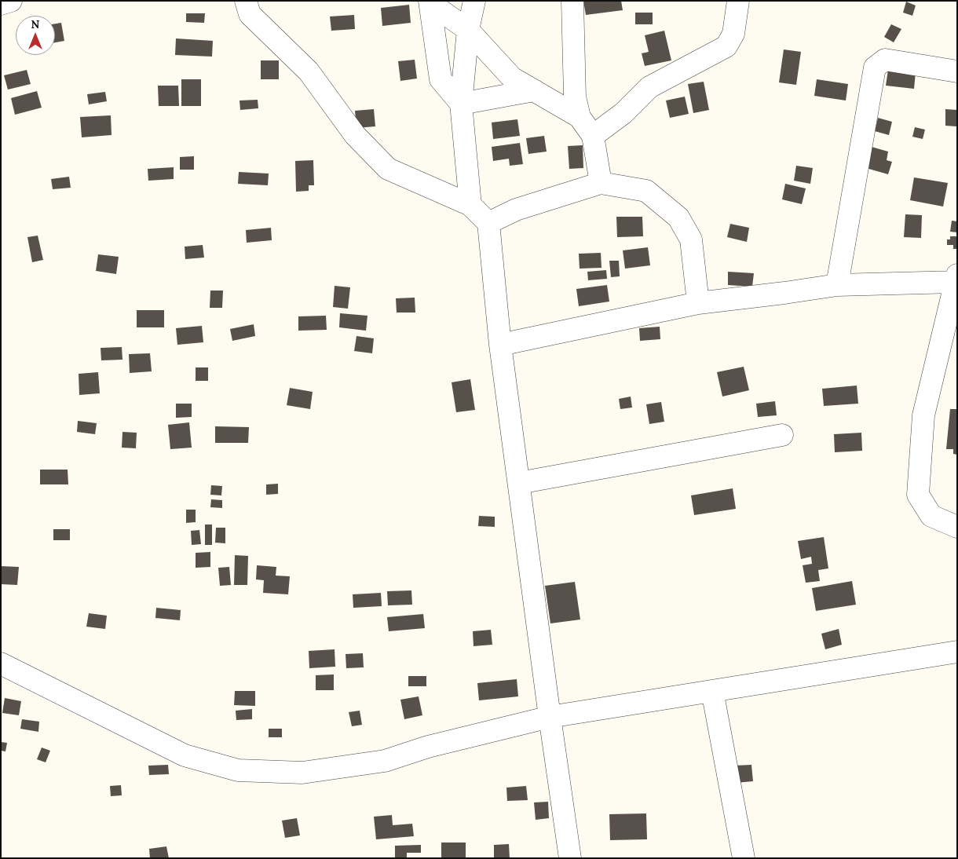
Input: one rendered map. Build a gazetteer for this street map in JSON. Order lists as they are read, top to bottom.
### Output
{
  "north": "top"
}
